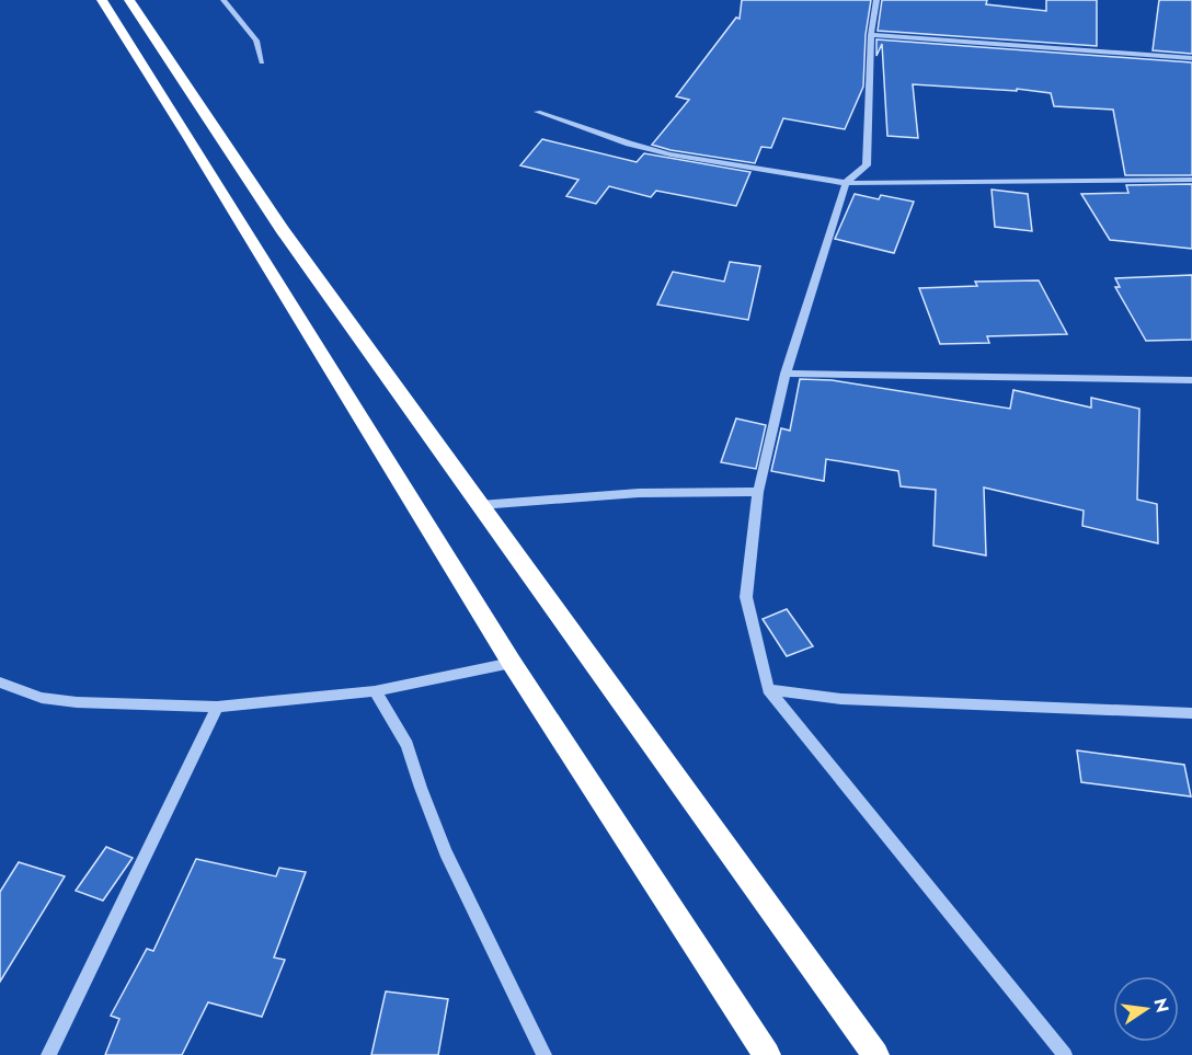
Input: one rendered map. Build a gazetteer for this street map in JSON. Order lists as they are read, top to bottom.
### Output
{
  "north": "right"
}
